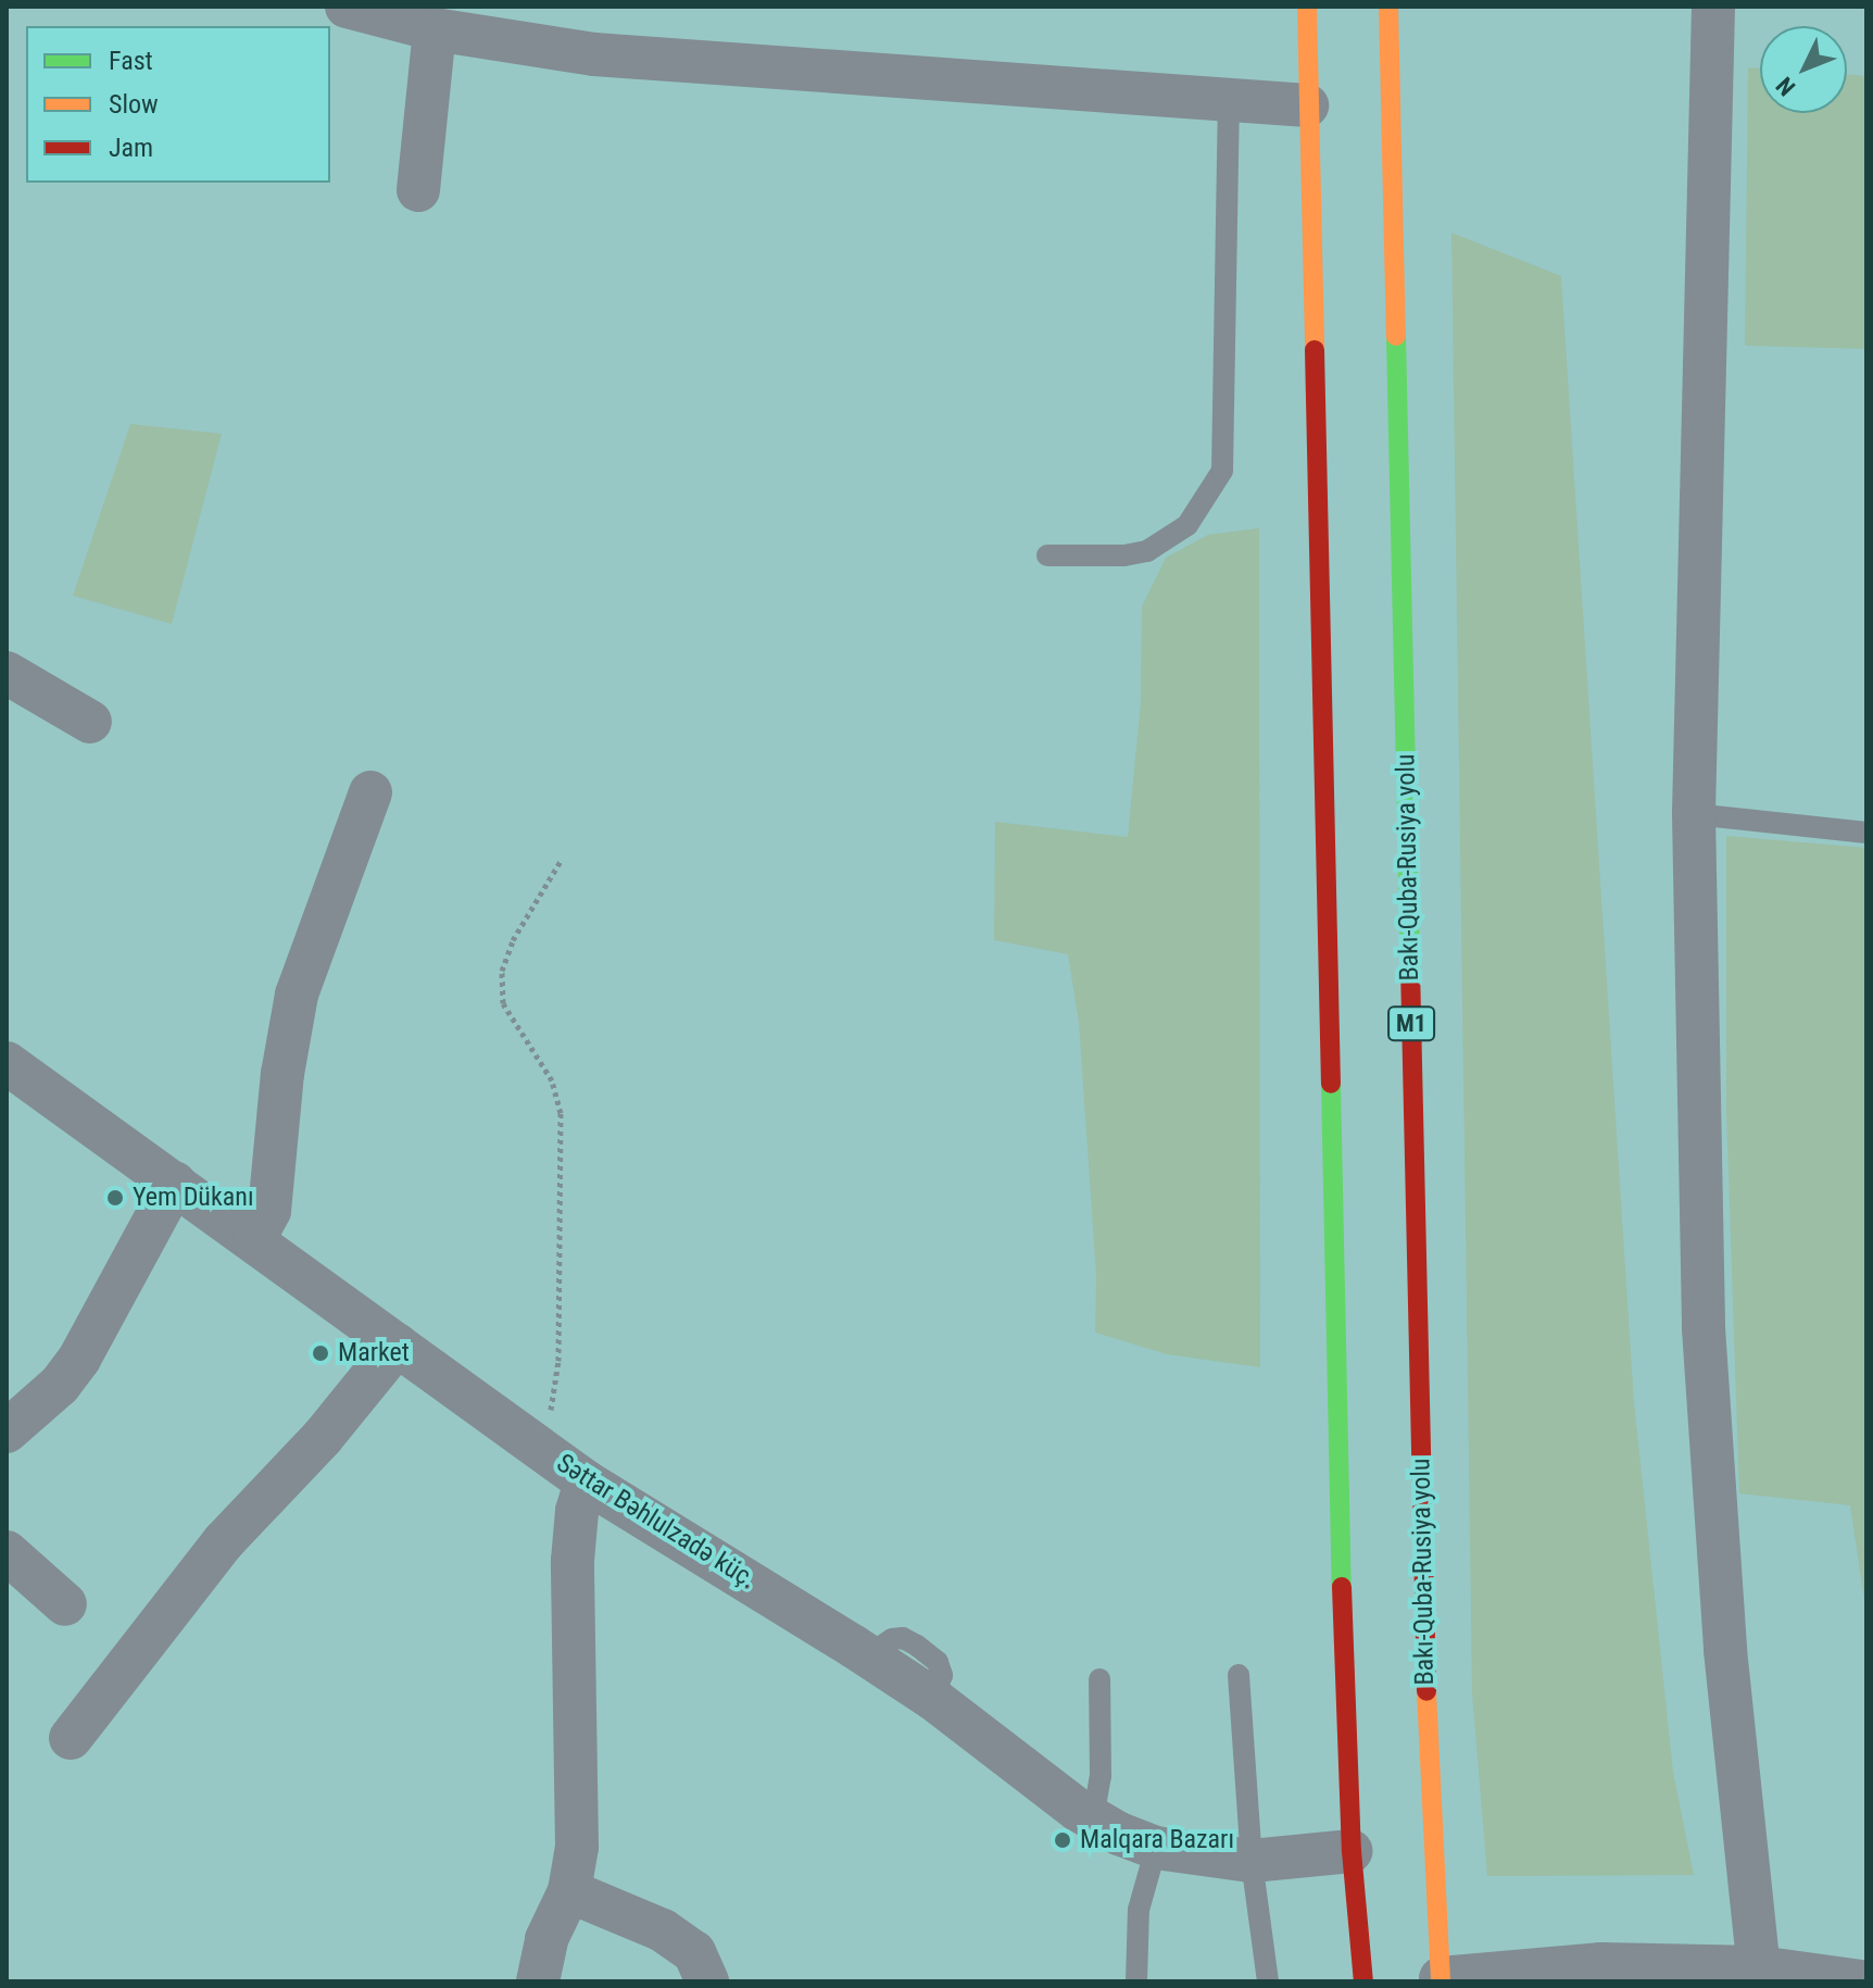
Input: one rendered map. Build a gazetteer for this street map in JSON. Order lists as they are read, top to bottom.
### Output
{
  "streets": {
    "highway": ["Bakı-Quba-Rusiya yolu", "M1"],
    "street": ["Səttar Bəhlulzadə küç."]
  },
  "places": ["Yem Dükanı", "Market", "Malqara Bazarı"],
  "legend": ["Fast", "Slow", "Jam"],
  "north": "bottom left"
}
